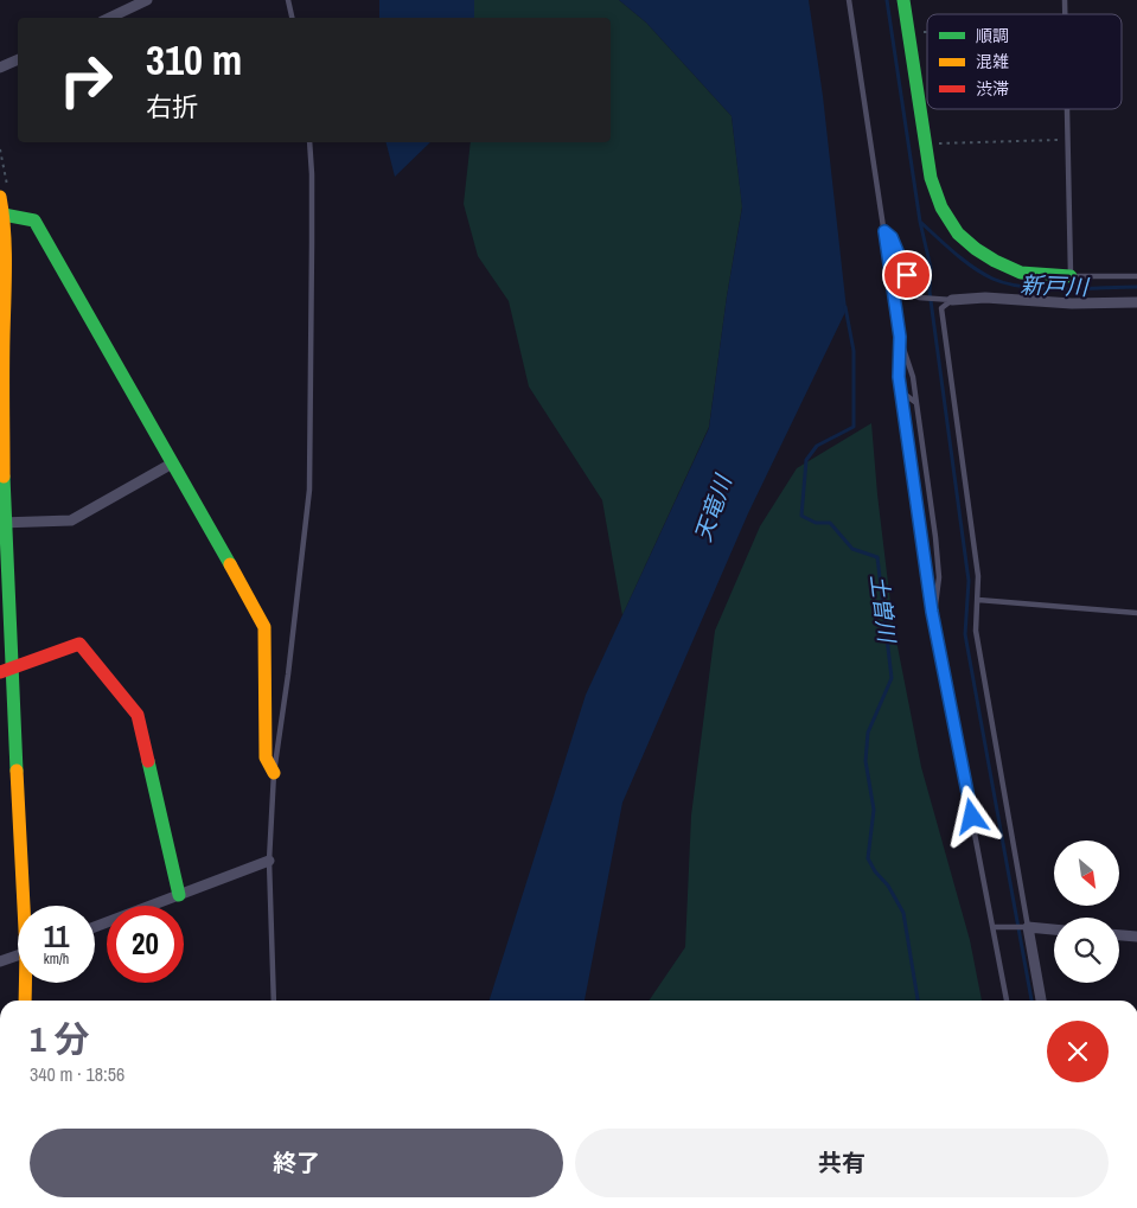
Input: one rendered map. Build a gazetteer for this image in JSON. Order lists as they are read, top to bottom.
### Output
{
  "water": ["新戸川", "天竜川", "土曽川"],
  "legend": ["順調", "混雑", "渋滞"],
  "north": "bottom right",
  "page": {
    "turn": ["310 m", "右折"],
    "speed": "11 km/h",
    "limit": "20",
    "heading": ["1 分", "340 m · 18:56"],
    "buttons": ["終了", "共有"]
  }
}
